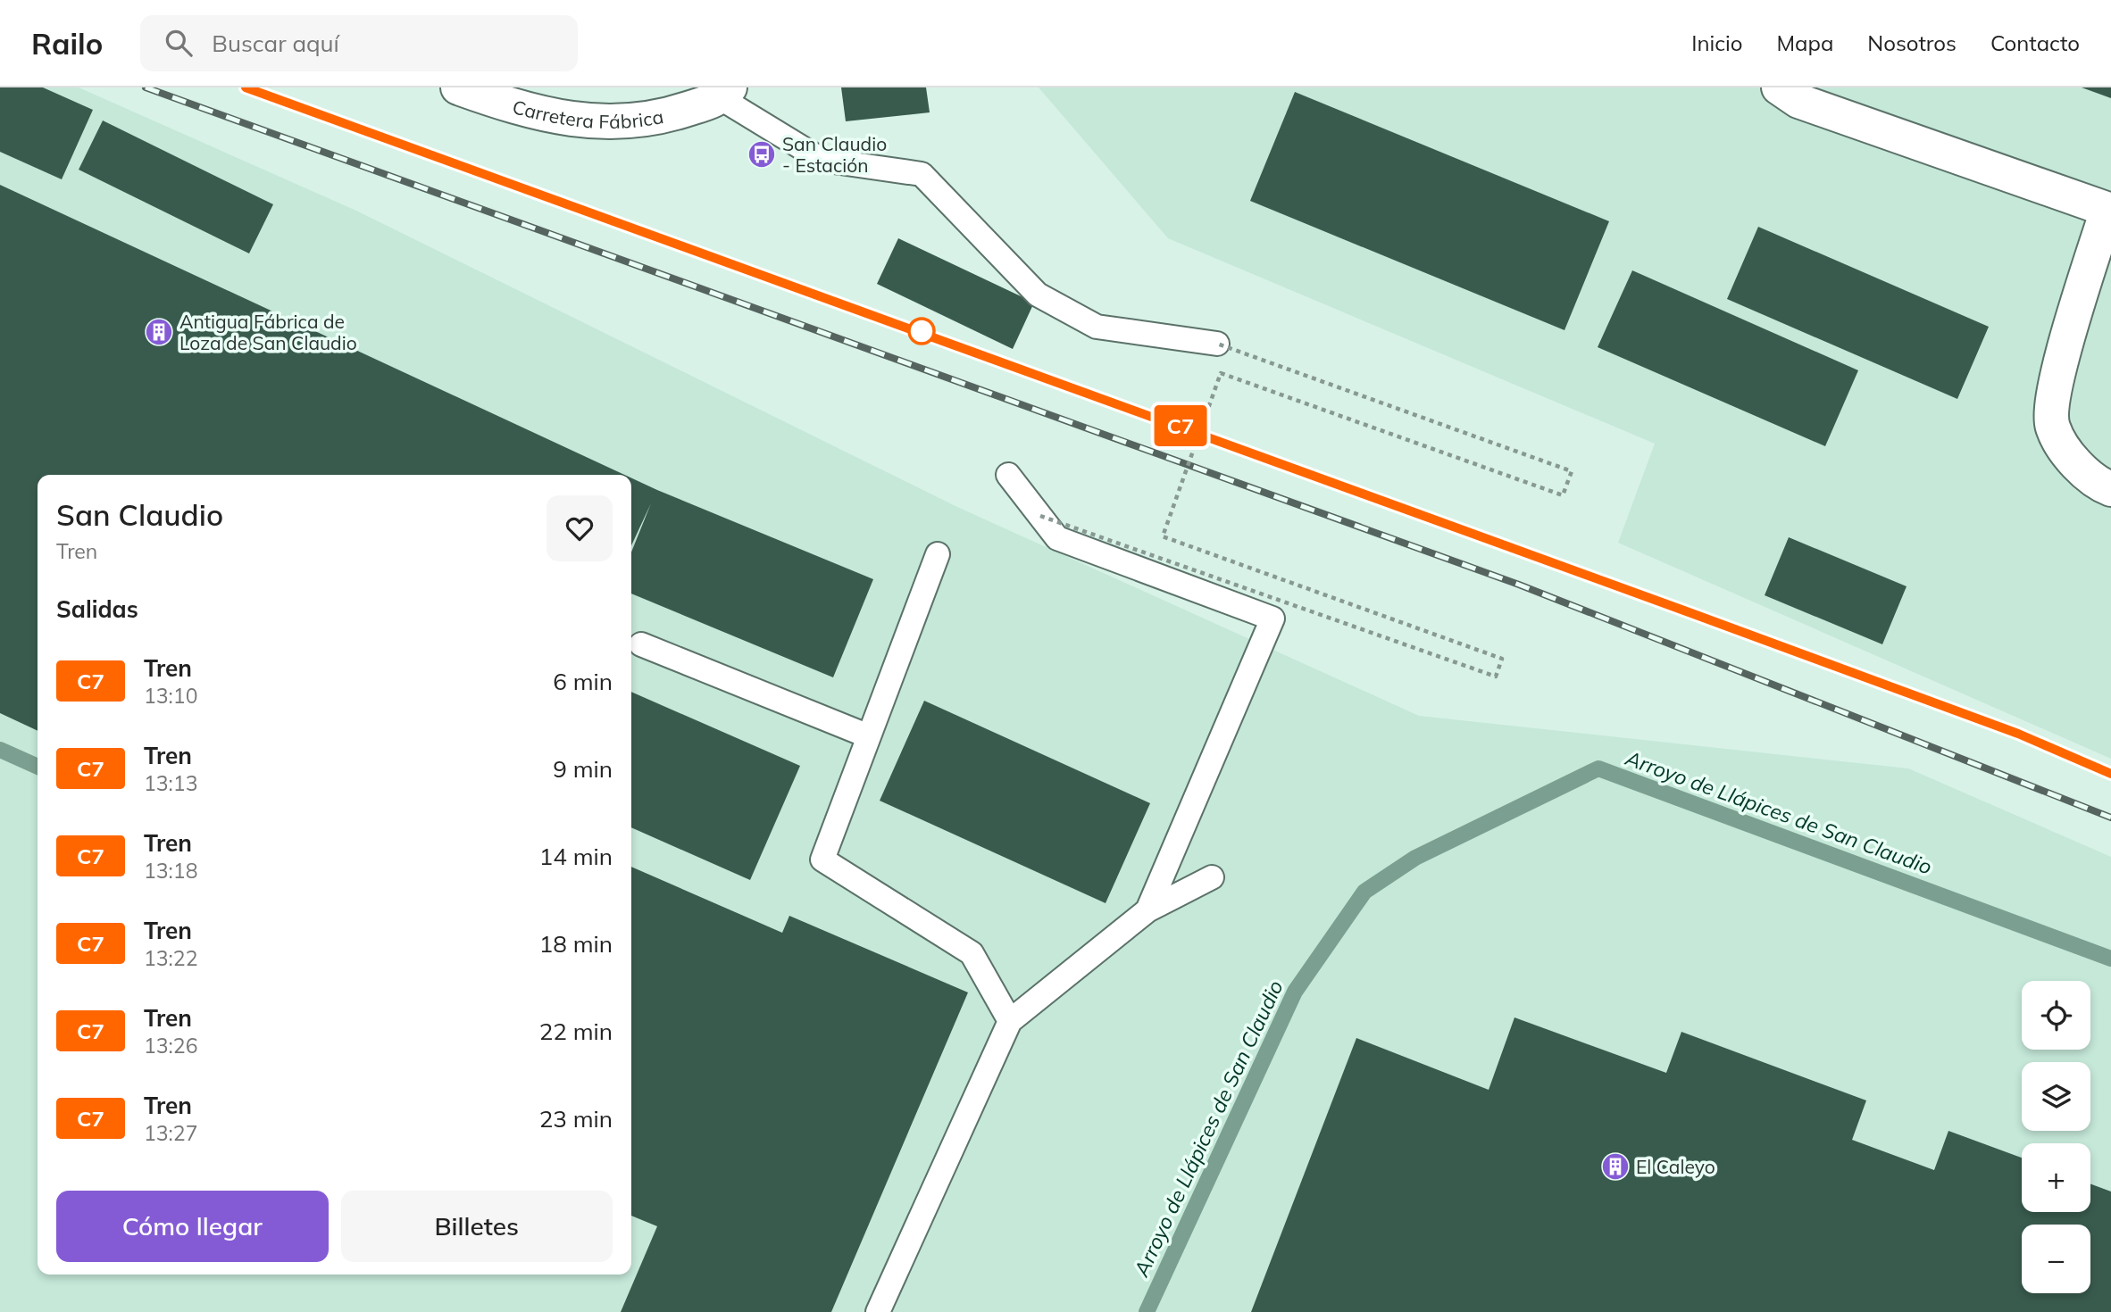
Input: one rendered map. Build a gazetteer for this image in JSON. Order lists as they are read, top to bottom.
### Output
{
  "streets": {
    "street": ["Carretera Fábrica"]
  },
  "water": ["Arroyo de Llápices de San Claudio"],
  "places": {
    "bus stop": ["San Claudio - Estación"],
    "building": ["Antigua Fábrica de Loza de San Claudio", "El Caleyo"]
  },
  "page": {
    "header": "Railo",
    "search": "Buscar aquí",
    "nav": [
      "Inicio",
      "Mapa",
      "Nosotros",
      "Contacto"
    ],
    "on_map": "C7",
    "heading": [
      ["San Claudio", "Tren"],
      "Salidas"
    ],
    "list": [
      {
        "mark": "C7",
        "name": "Tren",
        "note": "13:10",
        "value": "6 min"
      },
      {
        "mark": "C7",
        "name": "Tren",
        "note": "13:13",
        "value": "9 min"
      },
      {
        "mark": "C7",
        "name": "Tren",
        "note": "13:18",
        "value": "14 min"
      },
      {
        "mark": "C7",
        "name": "Tren",
        "note": "13:22",
        "value": "18 min"
      },
      {
        "mark": "C7",
        "name": "Tren",
        "note": "13:26",
        "value": "22 min"
      },
      {
        "mark": "C7",
        "name": "Tren",
        "note": "13:27",
        "value": "23 min"
      }
    ],
    "map_buttons": ["+", "−"],
    "buttons": ["Cómo llegar", "Billetes"]
  }
}
